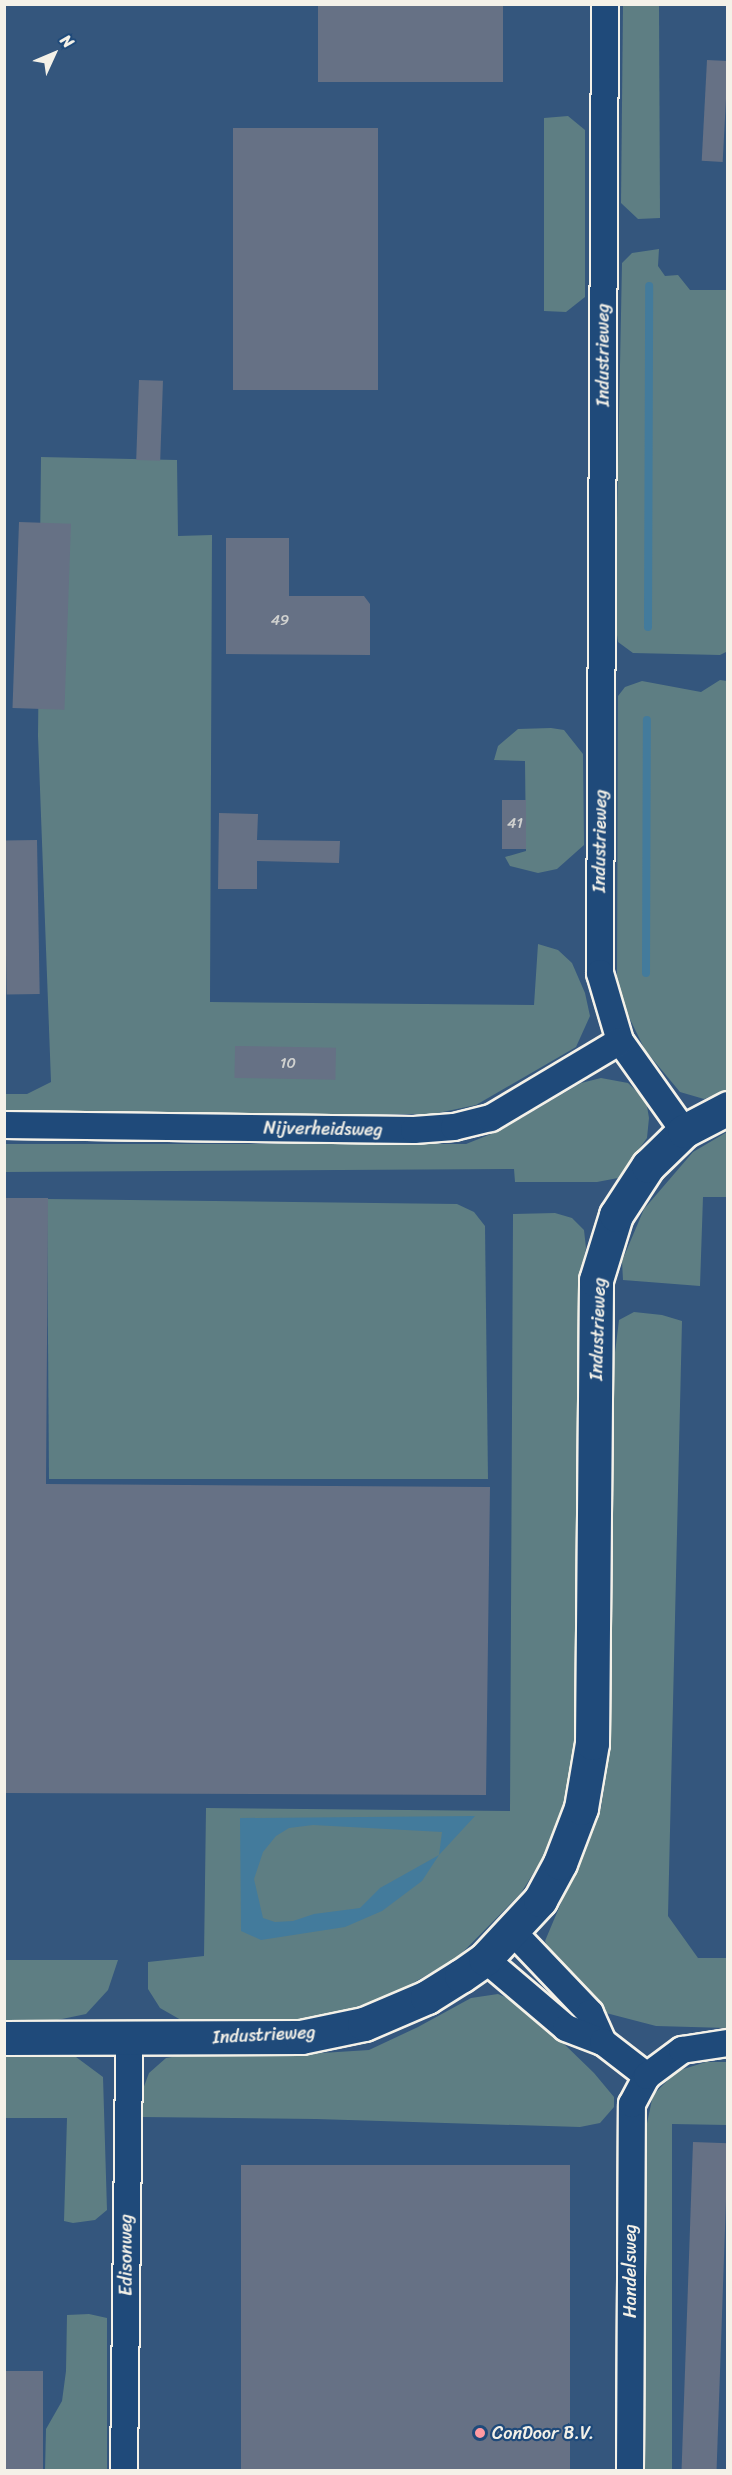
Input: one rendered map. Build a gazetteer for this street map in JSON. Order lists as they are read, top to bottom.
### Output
{
  "streets": {
    "street": [
      "Industrieweg",
      "Nijverheidsweg",
      "Edisonweg",
      "Handelsweg"
    ]
  },
  "crossings": [
    ["Industrieweg", "Nijverheidsweg"],
    ["Industrieweg", "Edisonweg"]
  ],
  "places": ["ConDoor B.V."],
  "house_numbers": ["49", "41", "10"],
  "north": "top right"
}
